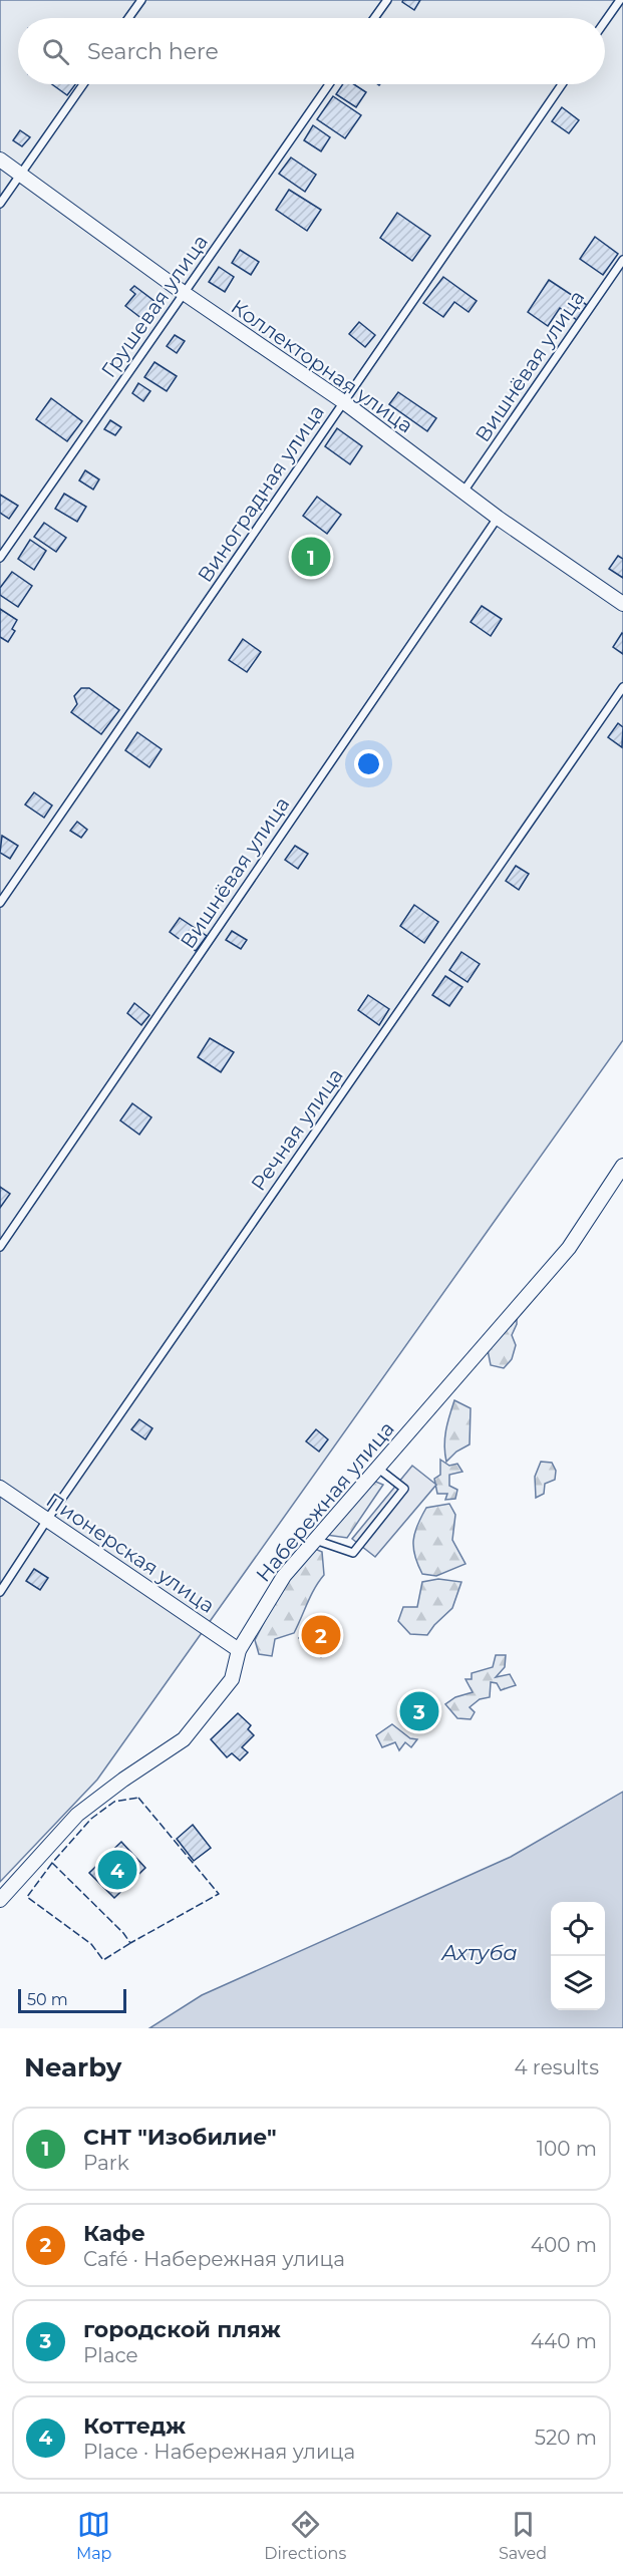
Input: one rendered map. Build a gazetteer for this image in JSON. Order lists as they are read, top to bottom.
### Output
{
  "streets": {
    "street": ["Коллекторная улица", "Набережная улица", "Пионерская улица"],
    "lane": [
      "Грушевая улица",
      "Вишнёвая улица",
      "Виноградная улица",
      "Речная улица"
    ]
  },
  "crossings": [
    ["Грушевая улица", "Коллекторная улица"],
    ["Коллекторная улица", "Вишнёвая улица"],
    ["Коллекторная улица", "Виноградная улица"],
    ["Речная улица", "Пионерская улица"],
    ["Набережная улица", "Пионерская улица"]
  ],
  "water": ["Ахтуба"],
  "scale_bar": "50 m",
  "page": {
    "search": "Search here",
    "pins": [
      "1",
      "2",
      "3",
      "4"
    ],
    "scale": "50 m",
    "heading": ["Nearby", "4 results"],
    "list": [
      {
        "mark": "1",
        "name": "СНТ \"Изобилие\"",
        "note": "Park",
        "value": "100 m"
      },
      {
        "mark": "2",
        "name": "Кафе",
        "note": "Café · Набережная улица",
        "value": "400 m"
      },
      {
        "mark": "3",
        "name": "городской пляж",
        "note": "Place",
        "value": "440 m"
      },
      {
        "mark": "4",
        "name": "Коттедж",
        "note": "Place · Набережная улица",
        "value": "520 m"
      }
    ],
    "nav": ["Map", "Directions", "Saved"]
  }
}
